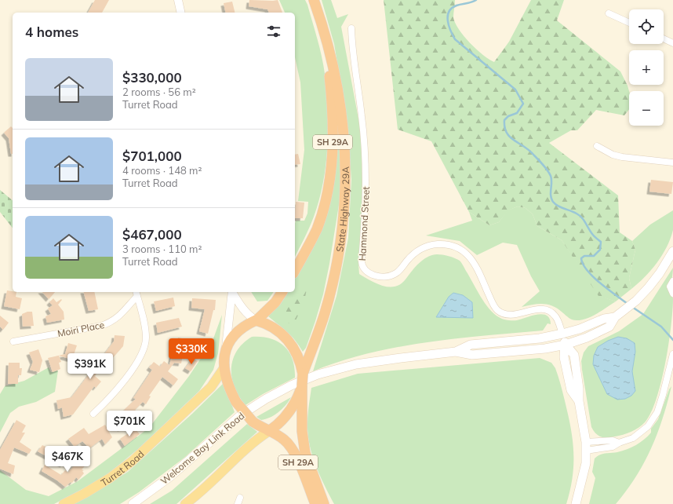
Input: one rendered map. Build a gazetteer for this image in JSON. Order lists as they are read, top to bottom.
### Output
{
  "streets": {
    "highway": ["SH 29A", "State Highway 29A"],
    "main road": ["Welcome Bay Link Road", "Turret Road"],
    "street": ["Hammond Street", "Moiri Place"]
  },
  "crossings": [
    ["SH 29A", "State Highway 29A"],
    ["SH 29A", "Turret Road"],
    ["State Highway 29A", "Turret Road"],
    ["Hammond Street", "Welcome Bay Link Road"]
  ],
  "page": {
    "map_buttons": ["+", "−"],
    "heading": "4 homes",
    "list": [
      {
        "name": "$330,000",
        "note": "2 rooms · 56 m² · Turret Road"
      },
      {
        "name": "$701,000",
        "note": "4 rooms · 148 m² · Turret Road"
      },
      {
        "name": "$467,000",
        "note": "3 rooms · 110 m² · Turret Road"
      }
    ],
    "price": [
      "$330K",
      "$391K",
      "$701K",
      "$467K"
    ]
  }
}
